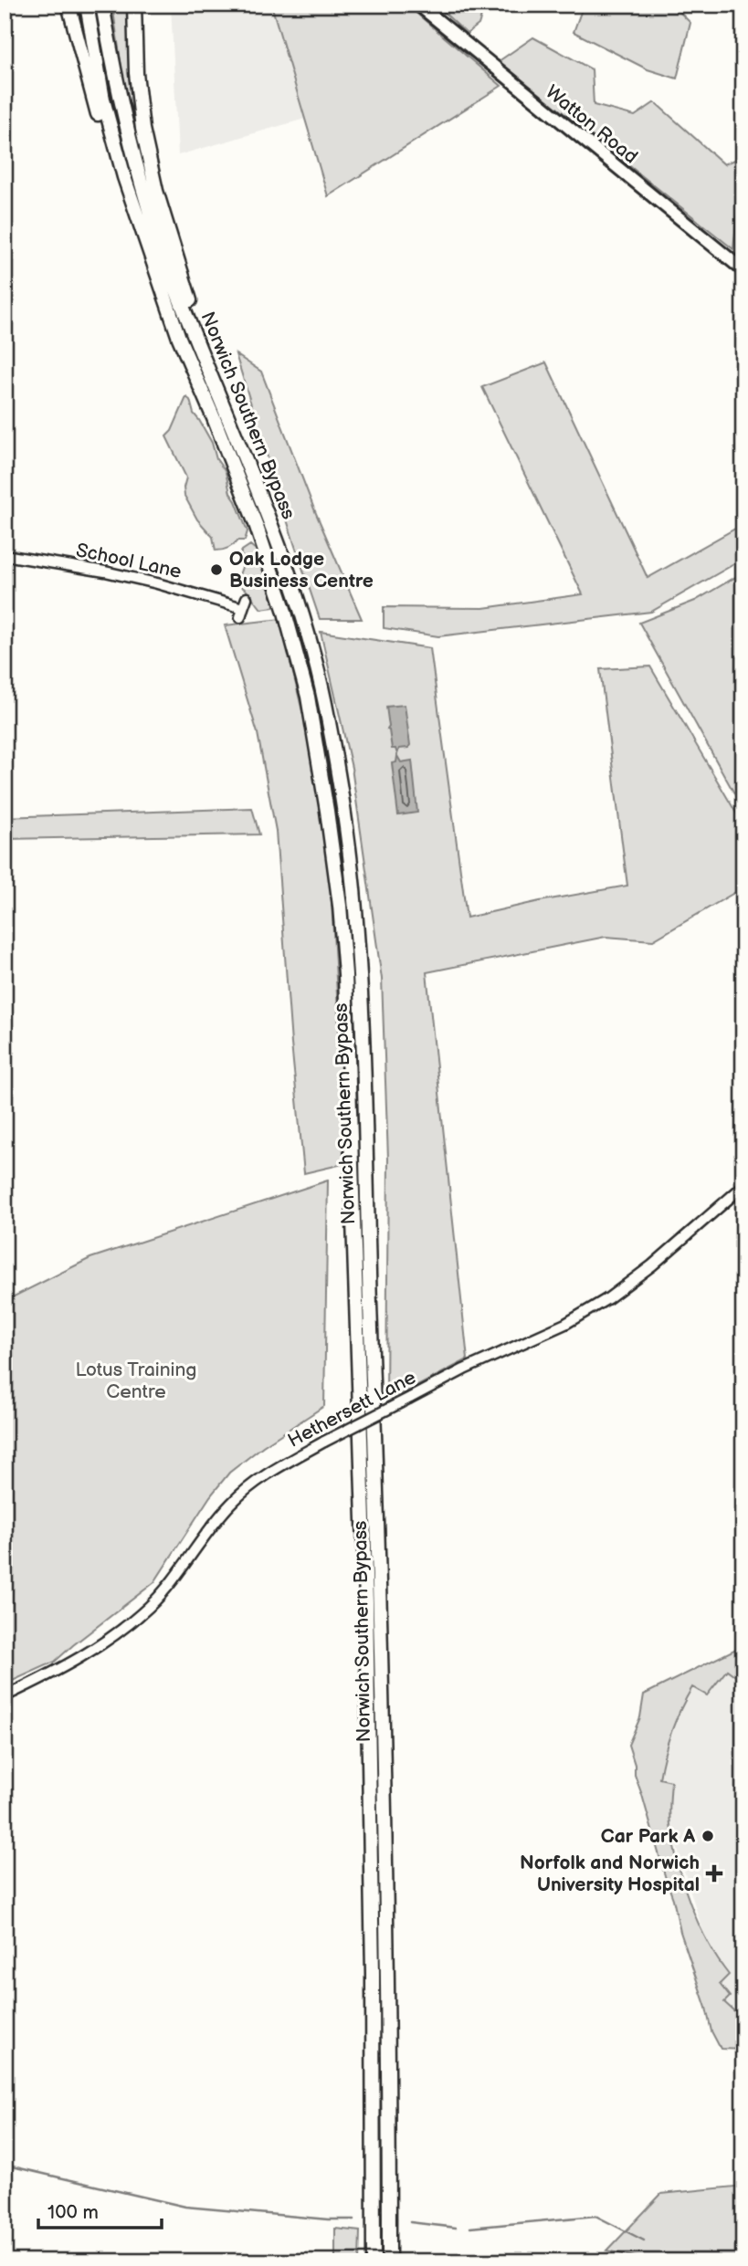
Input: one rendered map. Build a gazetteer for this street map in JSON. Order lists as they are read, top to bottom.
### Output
{
  "streets": {
    "highway": ["Norwich Southern Bypass"],
    "main road": ["Watton Road"],
    "street": ["School Lane", "Hethersett Lane"]
  },
  "parks": ["Lotus Training Centre"],
  "places": {
    "other": ["Oak Lodge Business Centre", "Car Park A"],
    "health": ["Norfolk and Norwich University Hospital"]
  },
  "scale_bar": "100 m"
}
